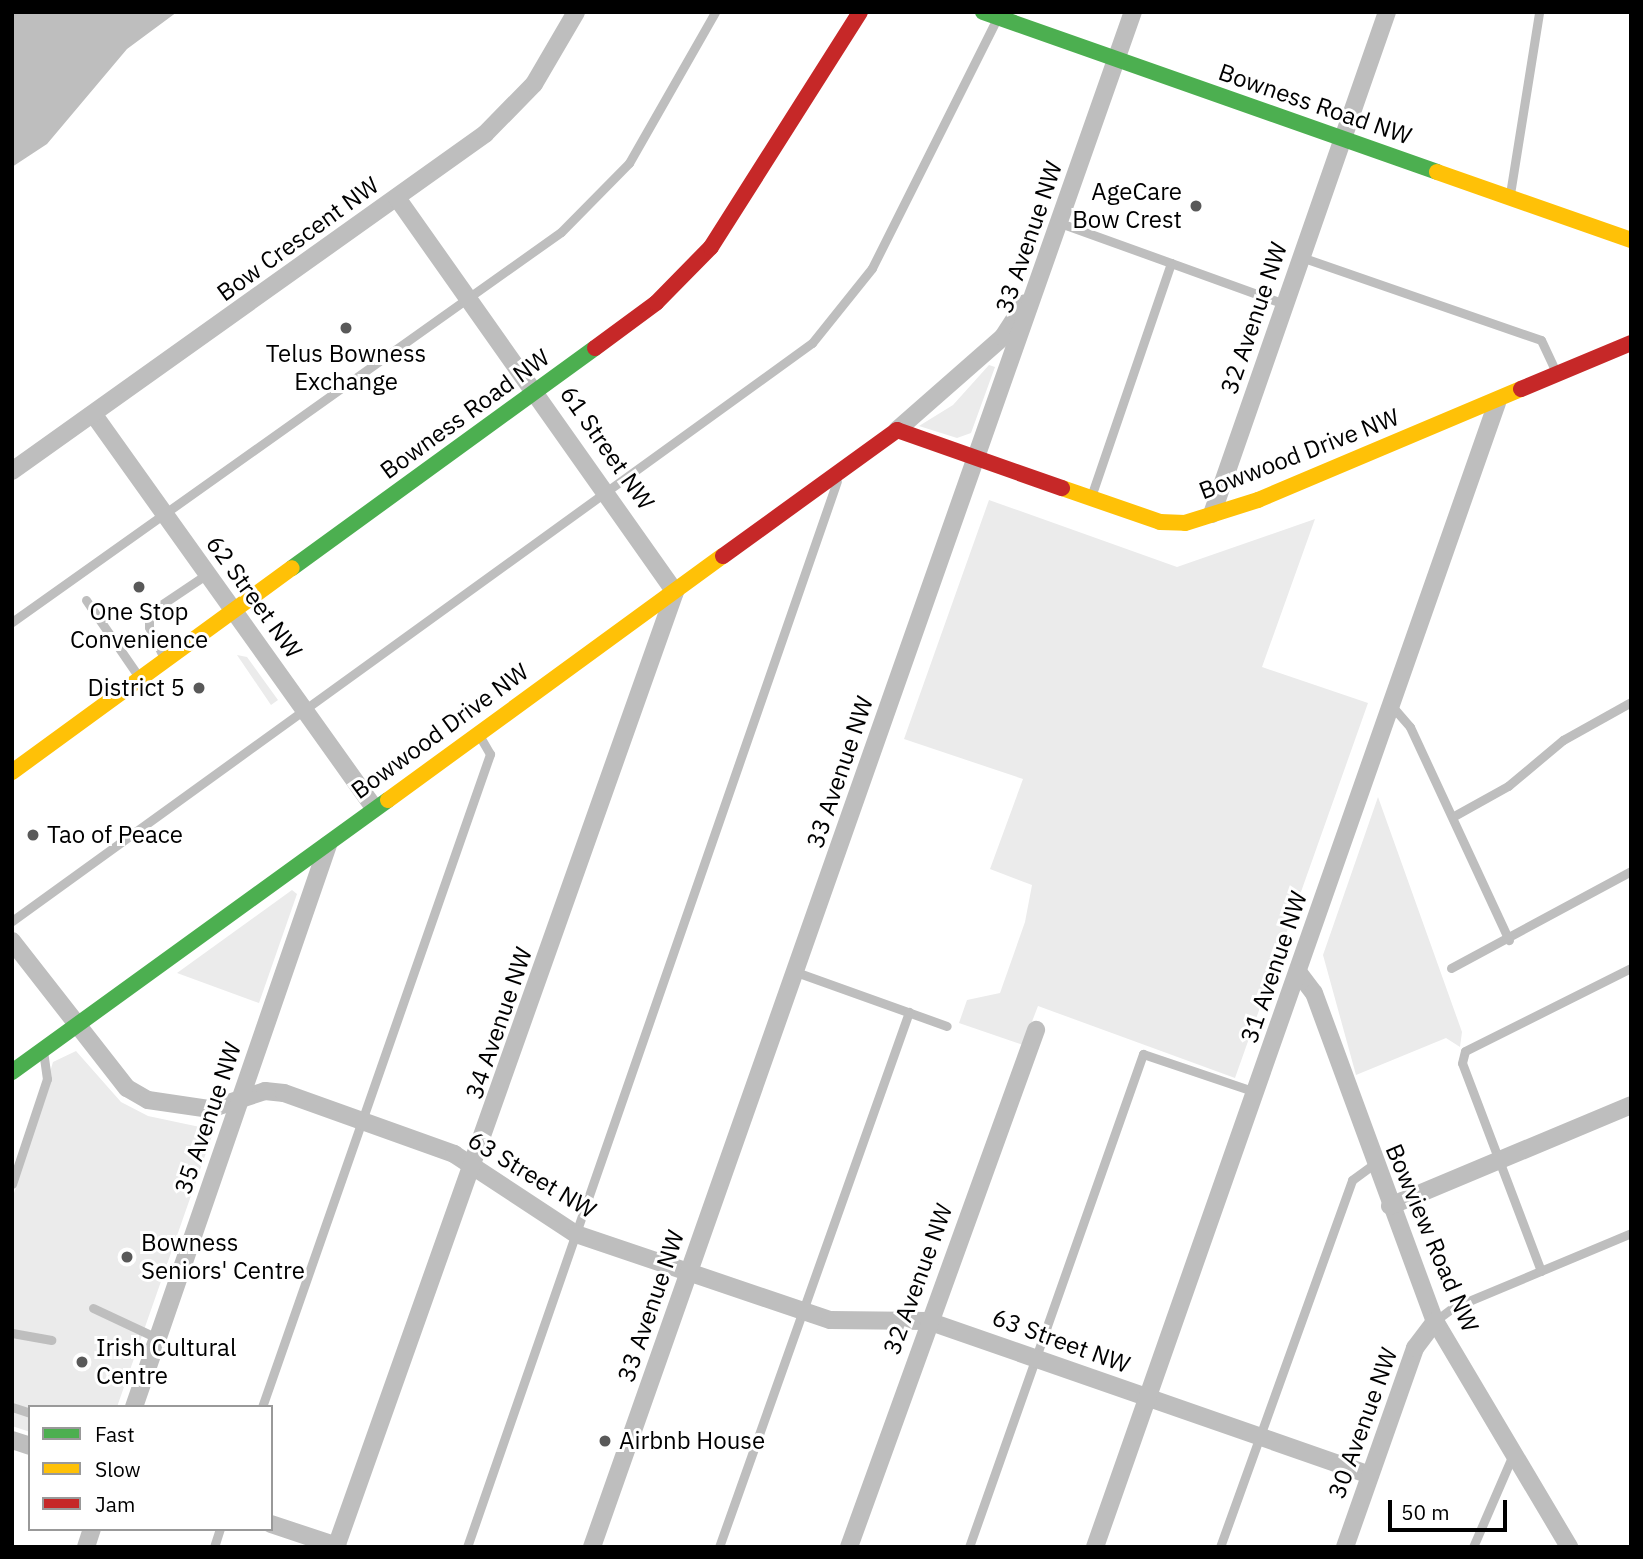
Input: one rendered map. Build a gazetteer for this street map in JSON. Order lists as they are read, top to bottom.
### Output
{
  "streets": {
    "street": [
      "Bowness Road NW",
      "33 Avenue NW",
      "Bow Crescent NW",
      "32 Avenue NW",
      "61 Street NW",
      "Bowwood Drive NW",
      "62 Street NW",
      "31 Avenue NW",
      "34 Avenue NW",
      "35 Avenue NW",
      "63 Street NW",
      "Bowview Road NW",
      "30 Avenue NW"
    ]
  },
  "crossings": [
    ["Bowness Road NW", "33 Avenue NW"],
    ["Bowness Road NW", "32 Avenue NW"],
    ["Bowness Road NW", "61 Street NW"],
    ["Bowness Road NW", "62 Street NW"],
    ["33 Avenue NW", "Bowwood Drive NW"],
    ["33 Avenue NW", "63 Street NW"],
    ["Bow Crescent NW", "61 Street NW"],
    ["Bow Crescent NW", "62 Street NW"],
    ["32 Avenue NW", "Bowwood Drive NW"],
    ["32 Avenue NW", "63 Street NW"],
    ["61 Street NW", "Bowwood Drive NW"],
    ["61 Street NW", "34 Avenue NW"],
    ["Bowwood Drive NW", "62 Street NW"],
    ["Bowwood Drive NW", "31 Avenue NW"],
    ["Bowwood Drive NW", "34 Avenue NW"],
    ["Bowwood Drive NW", "35 Avenue NW"],
    ["Bowwood Drive NW", "63 Street NW"],
    ["31 Avenue NW", "63 Street NW"],
    ["31 Avenue NW", "Bowview Road NW"],
    ["34 Avenue NW", "63 Street NW"],
    ["35 Avenue NW", "63 Street NW"],
    ["63 Street NW", "30 Avenue NW"],
    ["Bowview Road NW", "30 Avenue NW"]
  ],
  "places": [
    "AgeCare Bow Crest",
    "Telus Bowness Exchange",
    "One Stop Convenience",
    "District 5",
    "Tao of Peace",
    "Bowness Seniors' Centre",
    "Irish Cultural Centre",
    "Airbnb House"
  ],
  "legend": ["Fast", "Slow", "Jam"],
  "scale_bar": "50 m"
}
